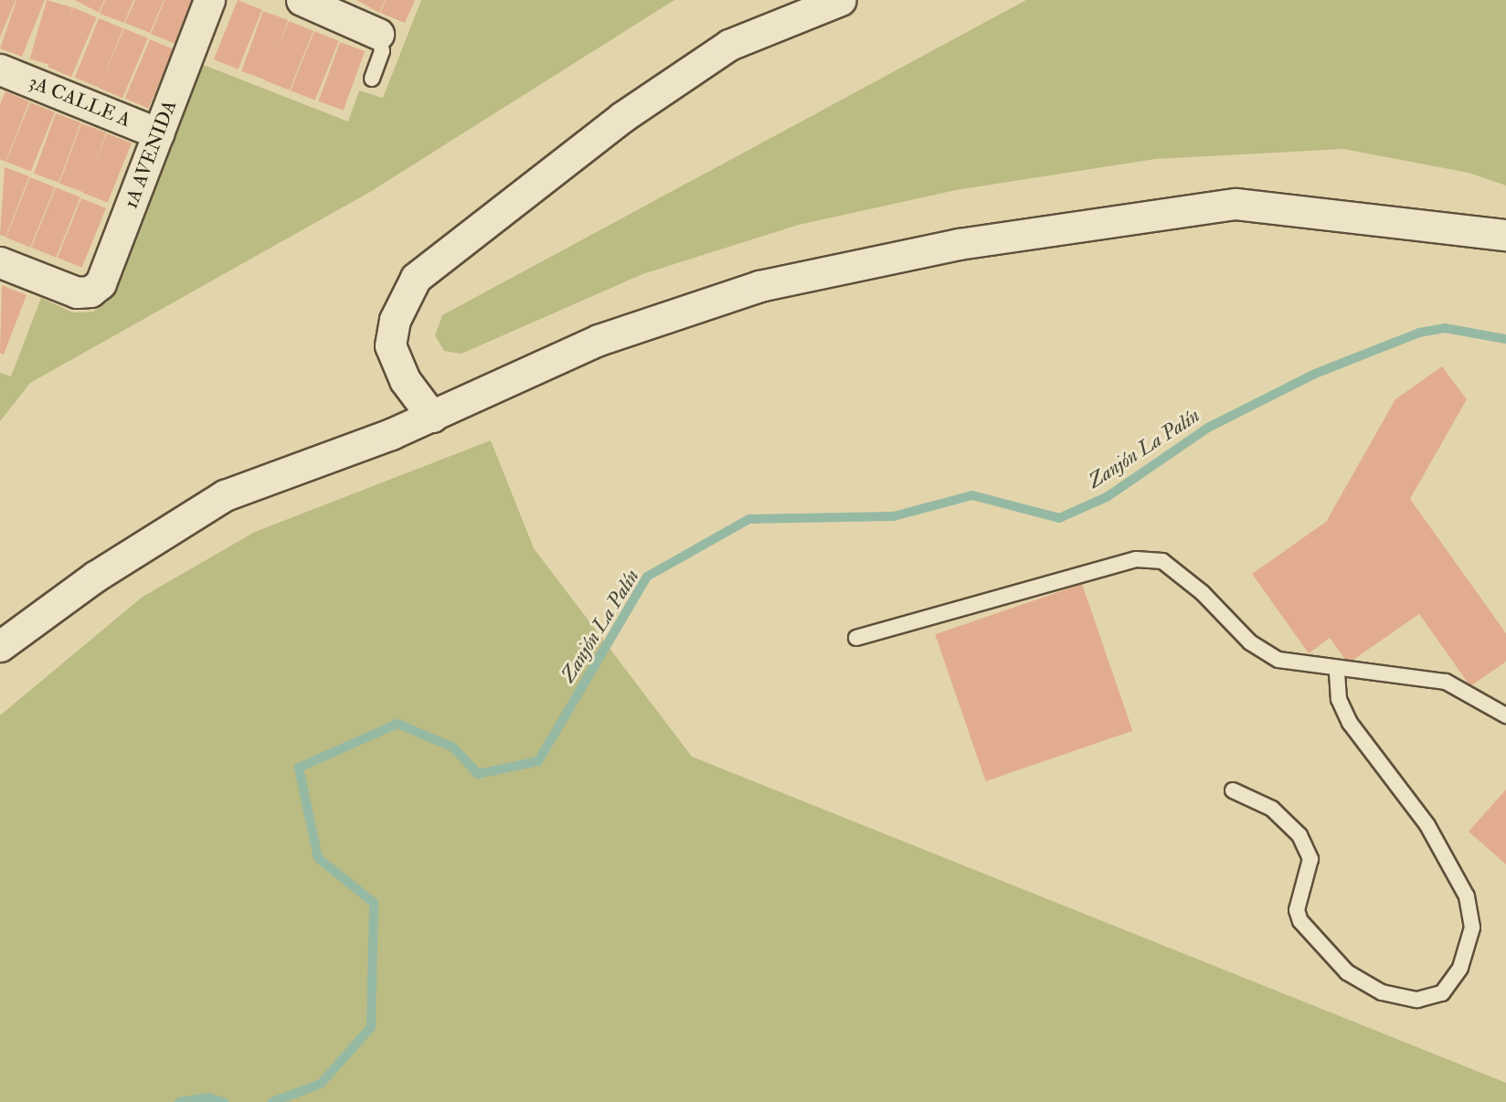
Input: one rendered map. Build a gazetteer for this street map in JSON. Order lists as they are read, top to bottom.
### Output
{
  "streets": {
    "street": ["3A CALLE A", "1A AVENIDA"]
  },
  "crossings": [
    ["3A CALLE A", "1A AVENIDA"]
  ],
  "water": ["Zanjón La Palín"]
}
